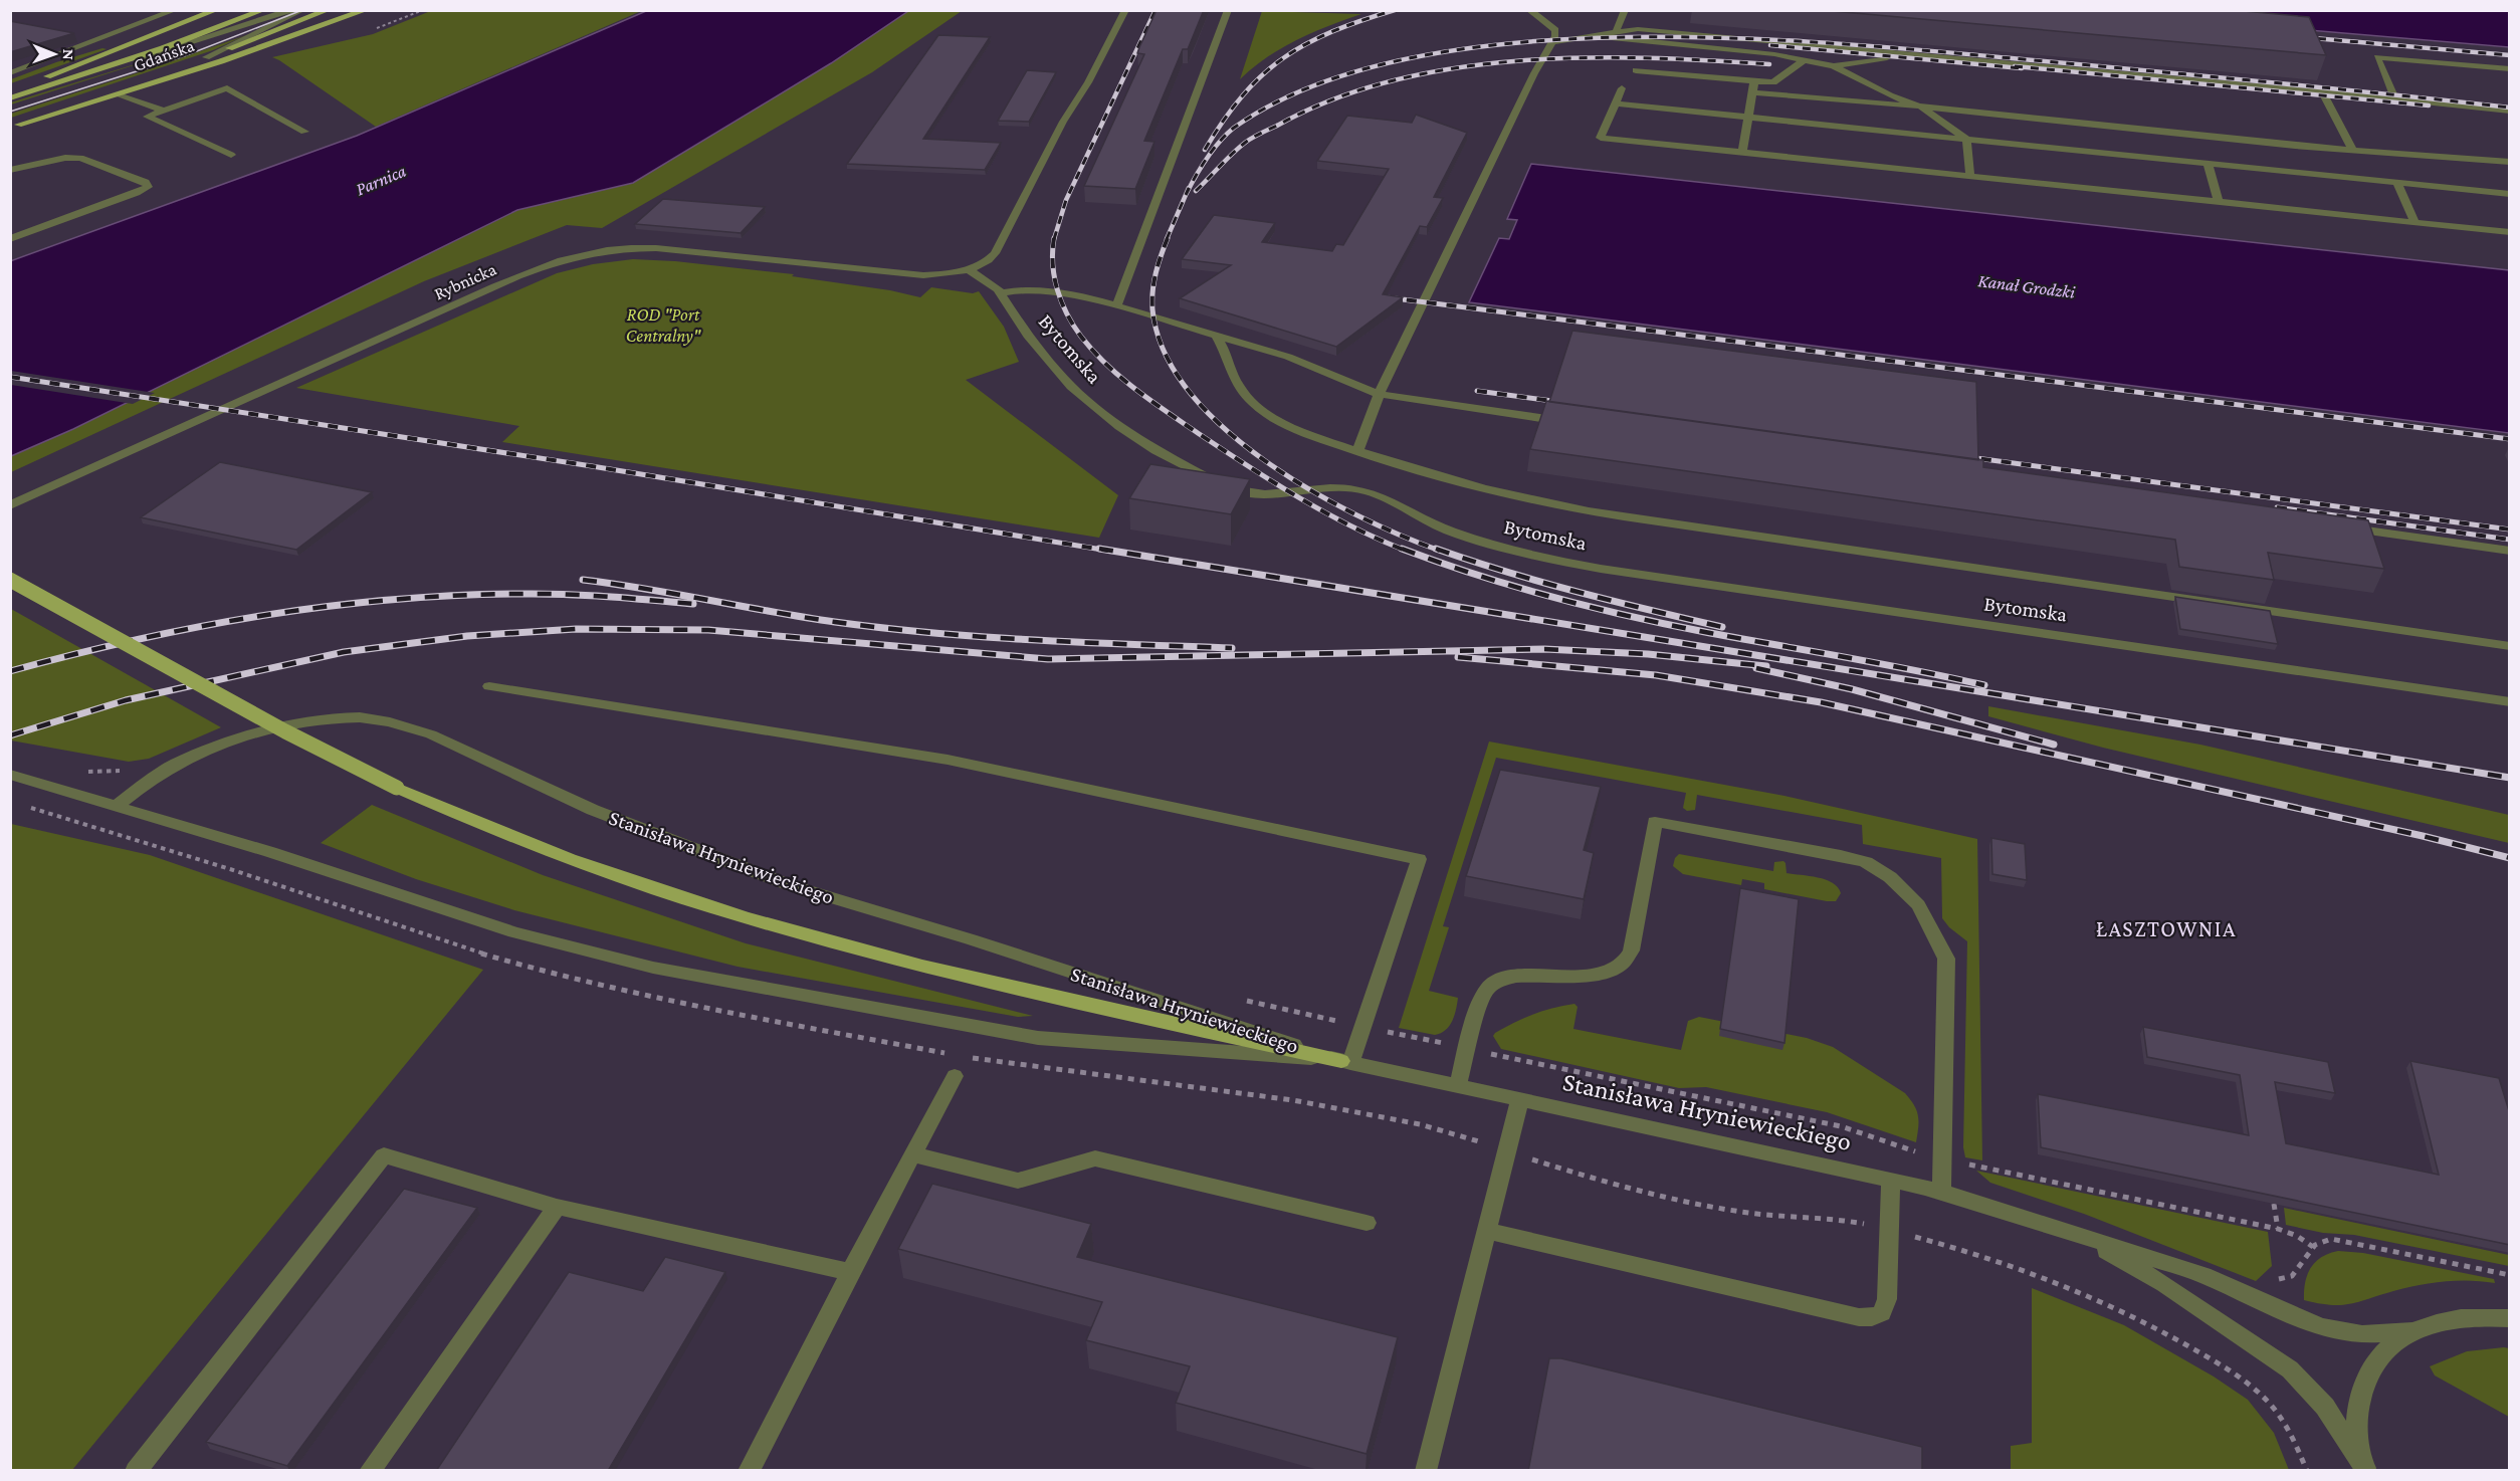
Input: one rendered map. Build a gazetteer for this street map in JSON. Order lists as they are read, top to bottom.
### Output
{
  "streets": {
    "main road": ["Gdańska"],
    "street": ["Rybnicka", "Bytomska", "Stanisława Hryniewieckiego"]
  },
  "crossings": [
    ["Rybnicka", "Bytomska"]
  ],
  "districts": ["ŁASZTOWNIA"],
  "water": ["Parnica", "Kanał Grodzki"],
  "parks": ["ROD \"Port Centralny\""],
  "north": "right"
}
